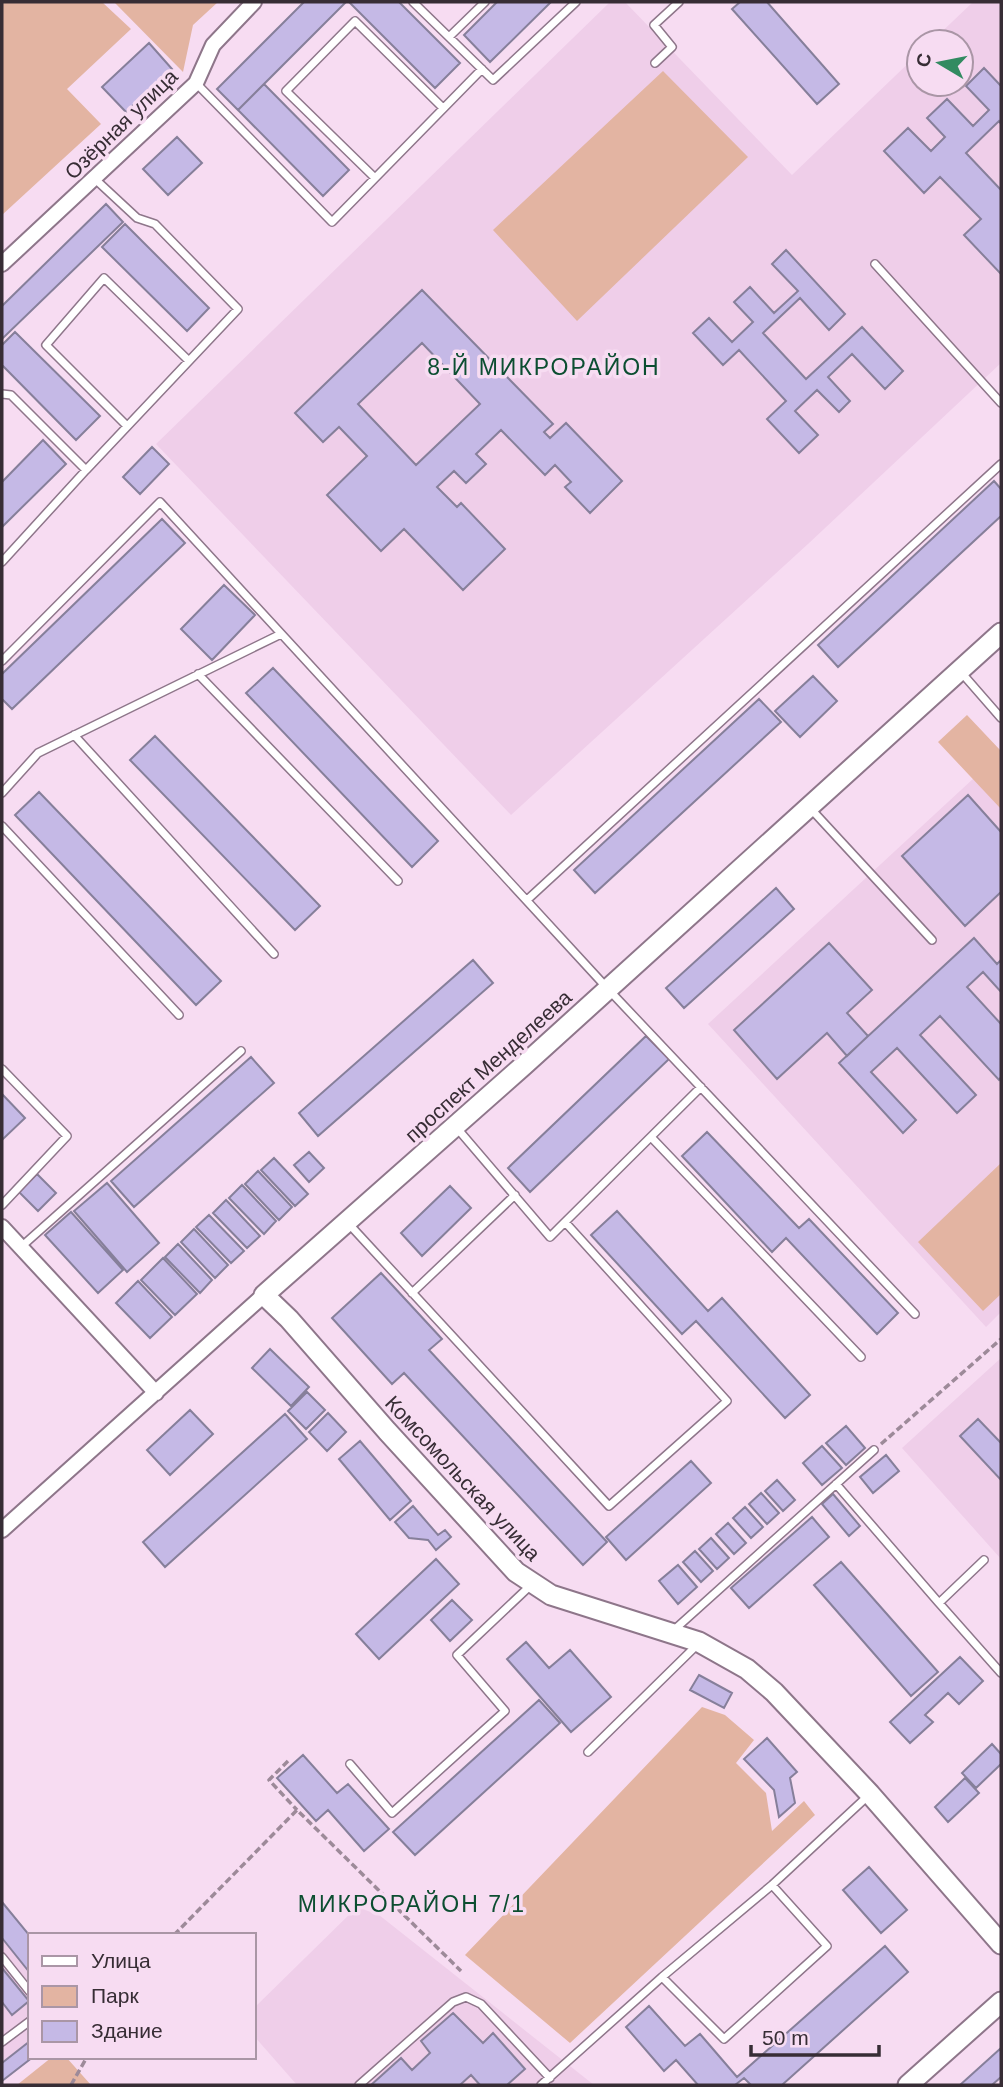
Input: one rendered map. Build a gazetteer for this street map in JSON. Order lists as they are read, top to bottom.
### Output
{
  "streets": {
    "street": ["Озёрная улица", "проспект Менделеева", "Комсомольская улица"]
  },
  "crossings": [
    ["проспект Менделеева", "Комсомольская улица"]
  ],
  "districts": ["8-Й МИКРОРАЙОН", "МИКРОРАЙОН 7/1"],
  "legend": ["Улица", "Парк", "Здание"],
  "scale_bar": "50 m",
  "north": "left"
}
